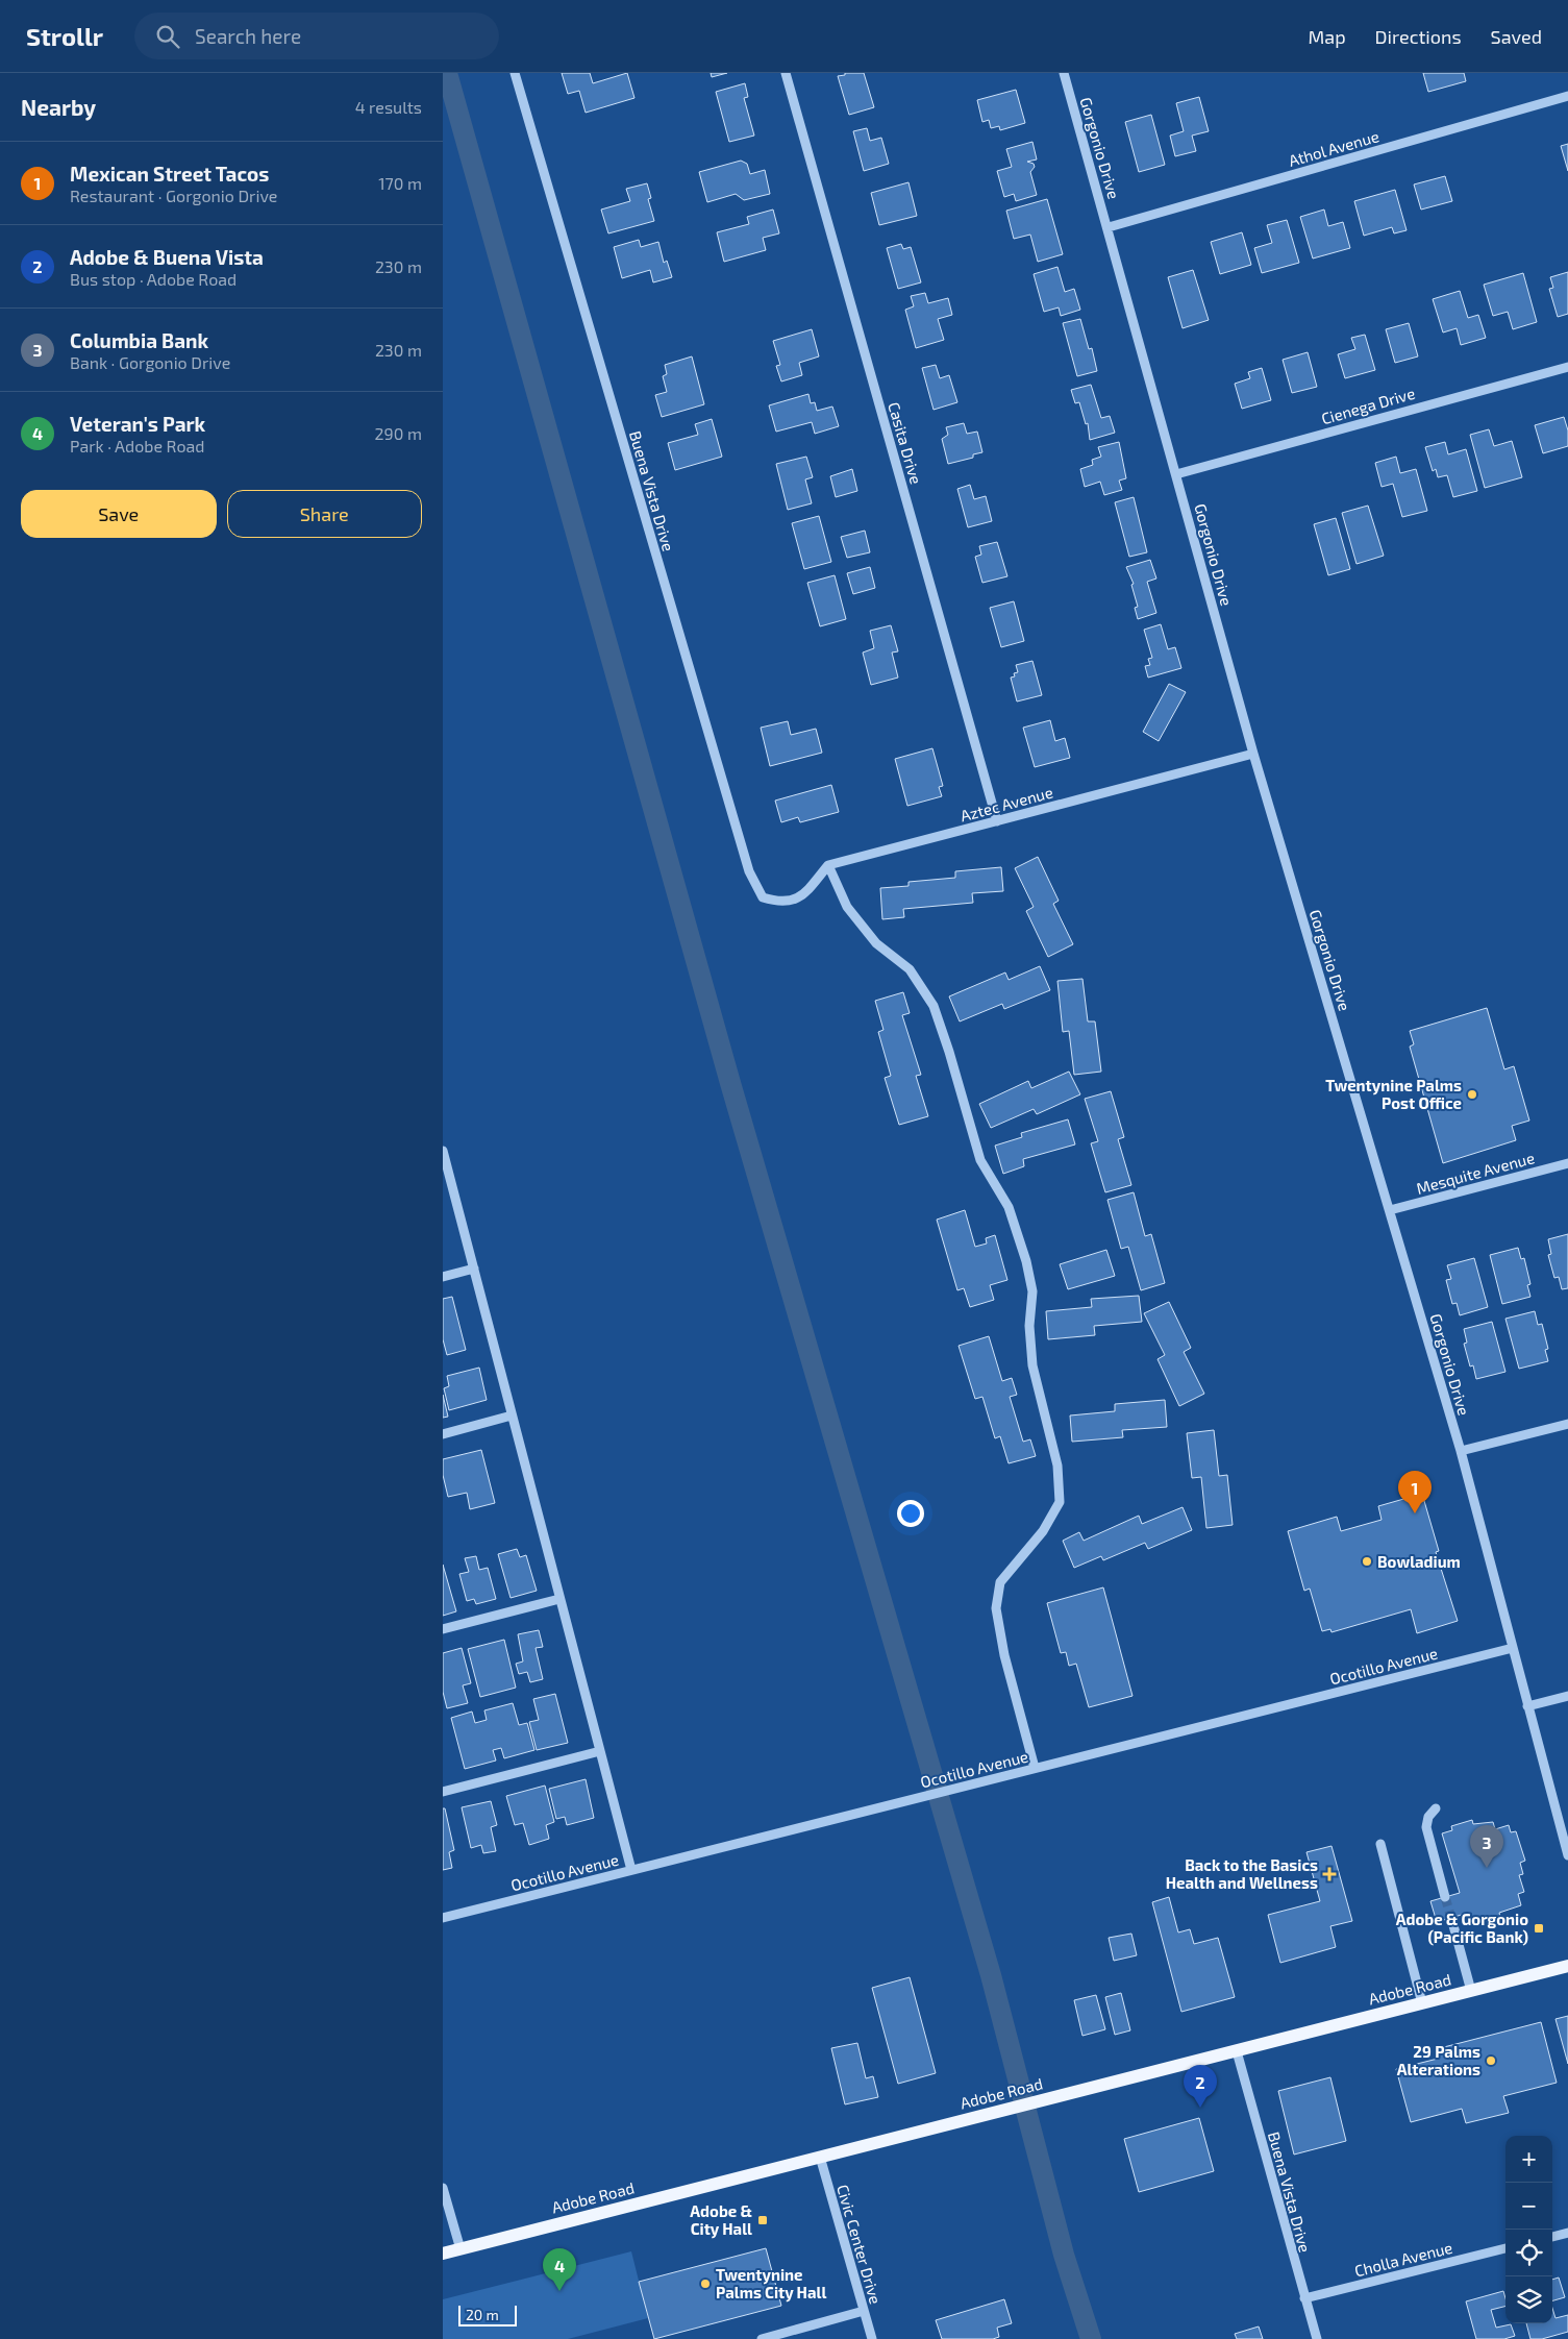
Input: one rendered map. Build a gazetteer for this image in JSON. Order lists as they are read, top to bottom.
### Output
{
  "streets": {
    "main road": ["Adobe Road"],
    "street": [
      "Gorgonio Drive",
      "Athol Avenue",
      "Cienega Drive",
      "Casita Drive",
      "Buena Vista Drive",
      "Aztec Avenue",
      "Mesquite Avenue",
      "Ocotillo Avenue",
      "Civic Center Drive",
      "Cholla Avenue"
    ]
  },
  "crossings": [
    ["Gorgonio Drive", "Athol Avenue"],
    ["Gorgonio Drive", "Cienega Drive"],
    ["Gorgonio Drive", "Aztec Avenue"],
    ["Gorgonio Drive", "Mesquite Avenue"],
    ["Gorgonio Drive", "Ocotillo Avenue"],
    ["Casita Drive", "Aztec Avenue"],
    ["Buena Vista Drive", "Aztec Avenue"],
    ["Buena Vista Drive", "Adobe Road"],
    ["Buena Vista Drive", "Cholla Avenue"],
    ["Adobe Road", "Civic Center Drive"]
  ],
  "places": {
    "other": [
      "Twentynine Palms Post Office",
      "Bowladium",
      "29 Palms Alterations",
      "Twentynine Palms City Hall"
    ],
    "health": ["Back to the Basics Health and Wellness"],
    "transit": ["Adobe & Gorgonio (Pacific Bank)", "Adobe & City Hall"]
  },
  "scale_bar": "20 m",
  "page": {
    "header": "Strollr",
    "search": "Search here",
    "nav": ["Map", "Directions", "Saved"],
    "heading": ["Nearby", "4 results"],
    "list": [
      {
        "mark": "1",
        "name": "Mexican Street Tacos",
        "note": "Restaurant · Gorgonio Drive",
        "value": "170 m"
      },
      {
        "mark": "2",
        "name": "Adobe & Buena Vista",
        "note": "Bus stop · Adobe Road",
        "value": "230 m"
      },
      {
        "mark": "3",
        "name": "Columbia Bank",
        "note": "Bank · Gorgonio Drive",
        "value": "230 m"
      },
      {
        "mark": "4",
        "name": "Veteran's Park",
        "note": "Park · Adobe Road",
        "value": "290 m"
      }
    ],
    "buttons": ["Save", "Share"],
    "pins": [
      "1",
      "3",
      "2",
      "4"
    ],
    "map_buttons": ["+", "−"],
    "scale": "20 m"
  }
}
